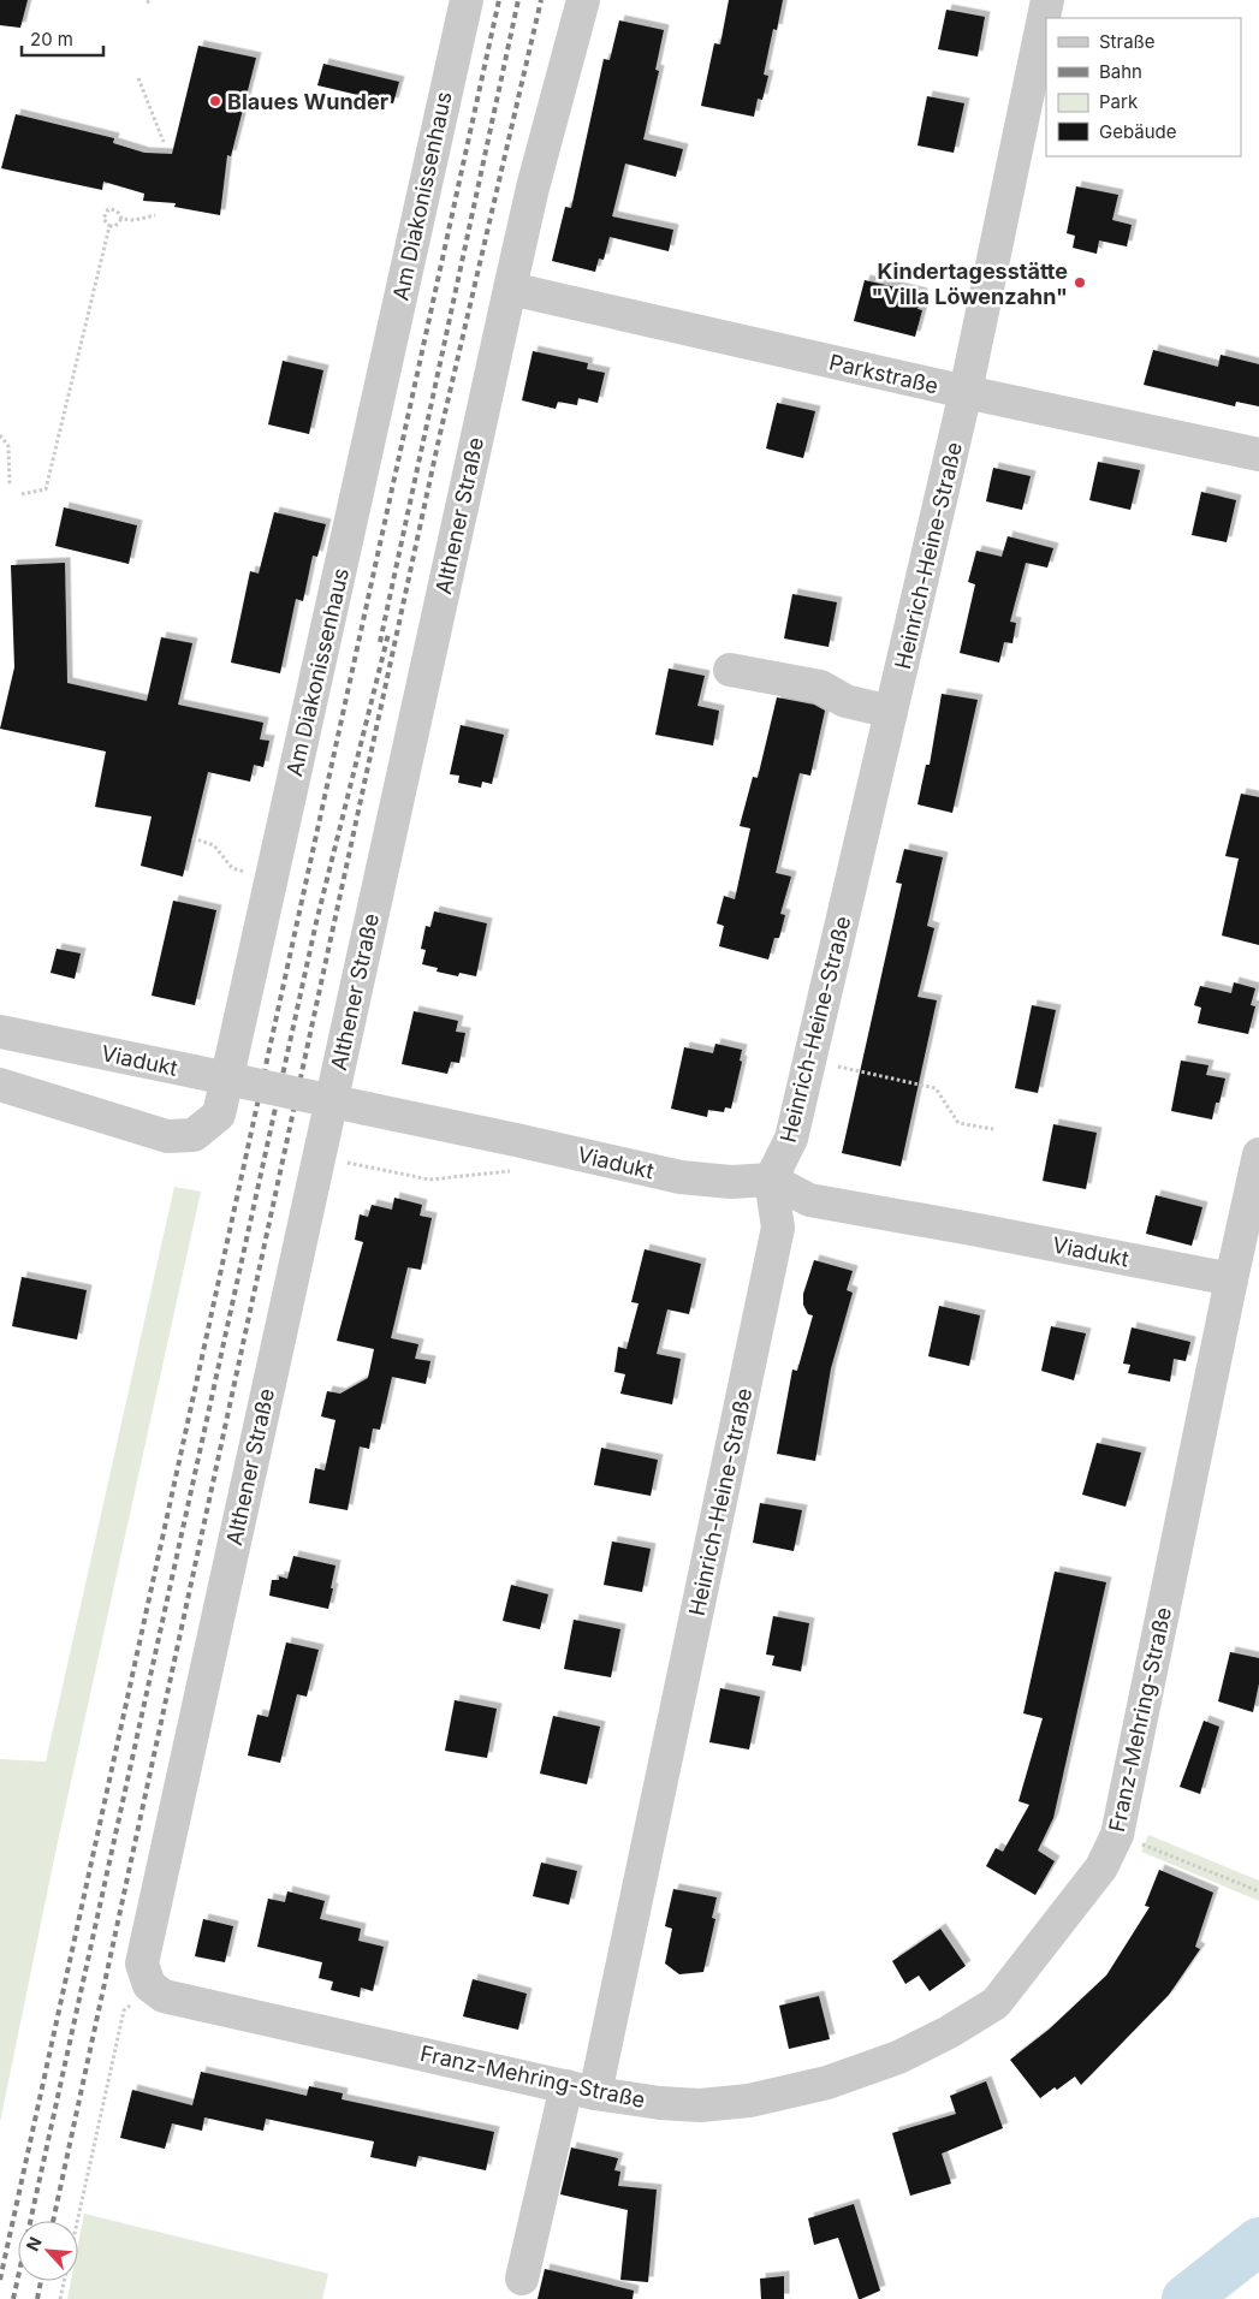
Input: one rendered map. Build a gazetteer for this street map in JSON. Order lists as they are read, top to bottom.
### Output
{
  "streets": {
    "street": [
      "Am Diakonissenhaus",
      "Parkstraße",
      "Althener Straße",
      "Heinrich-Heine-Straße",
      "Viadukt",
      "Franz-Mehring-Straße"
    ]
  },
  "crossings": [
    ["Parkstraße", "Althener Straße"],
    ["Parkstraße", "Heinrich-Heine-Straße"],
    ["Althener Straße", "Franz-Mehring-Straße"],
    ["Heinrich-Heine-Straße", "Viadukt"],
    ["Heinrich-Heine-Straße", "Franz-Mehring-Straße"],
    ["Viadukt", "Franz-Mehring-Straße"]
  ],
  "places": ["Blaues Wunder", "Kindertagesstätte \"Villa Löwenzahn\""],
  "legend": [
    "Straße",
    "Bahn",
    "Park",
    "Gebäude"
  ],
  "scale_bar": "20 m",
  "north": "top left"
}
